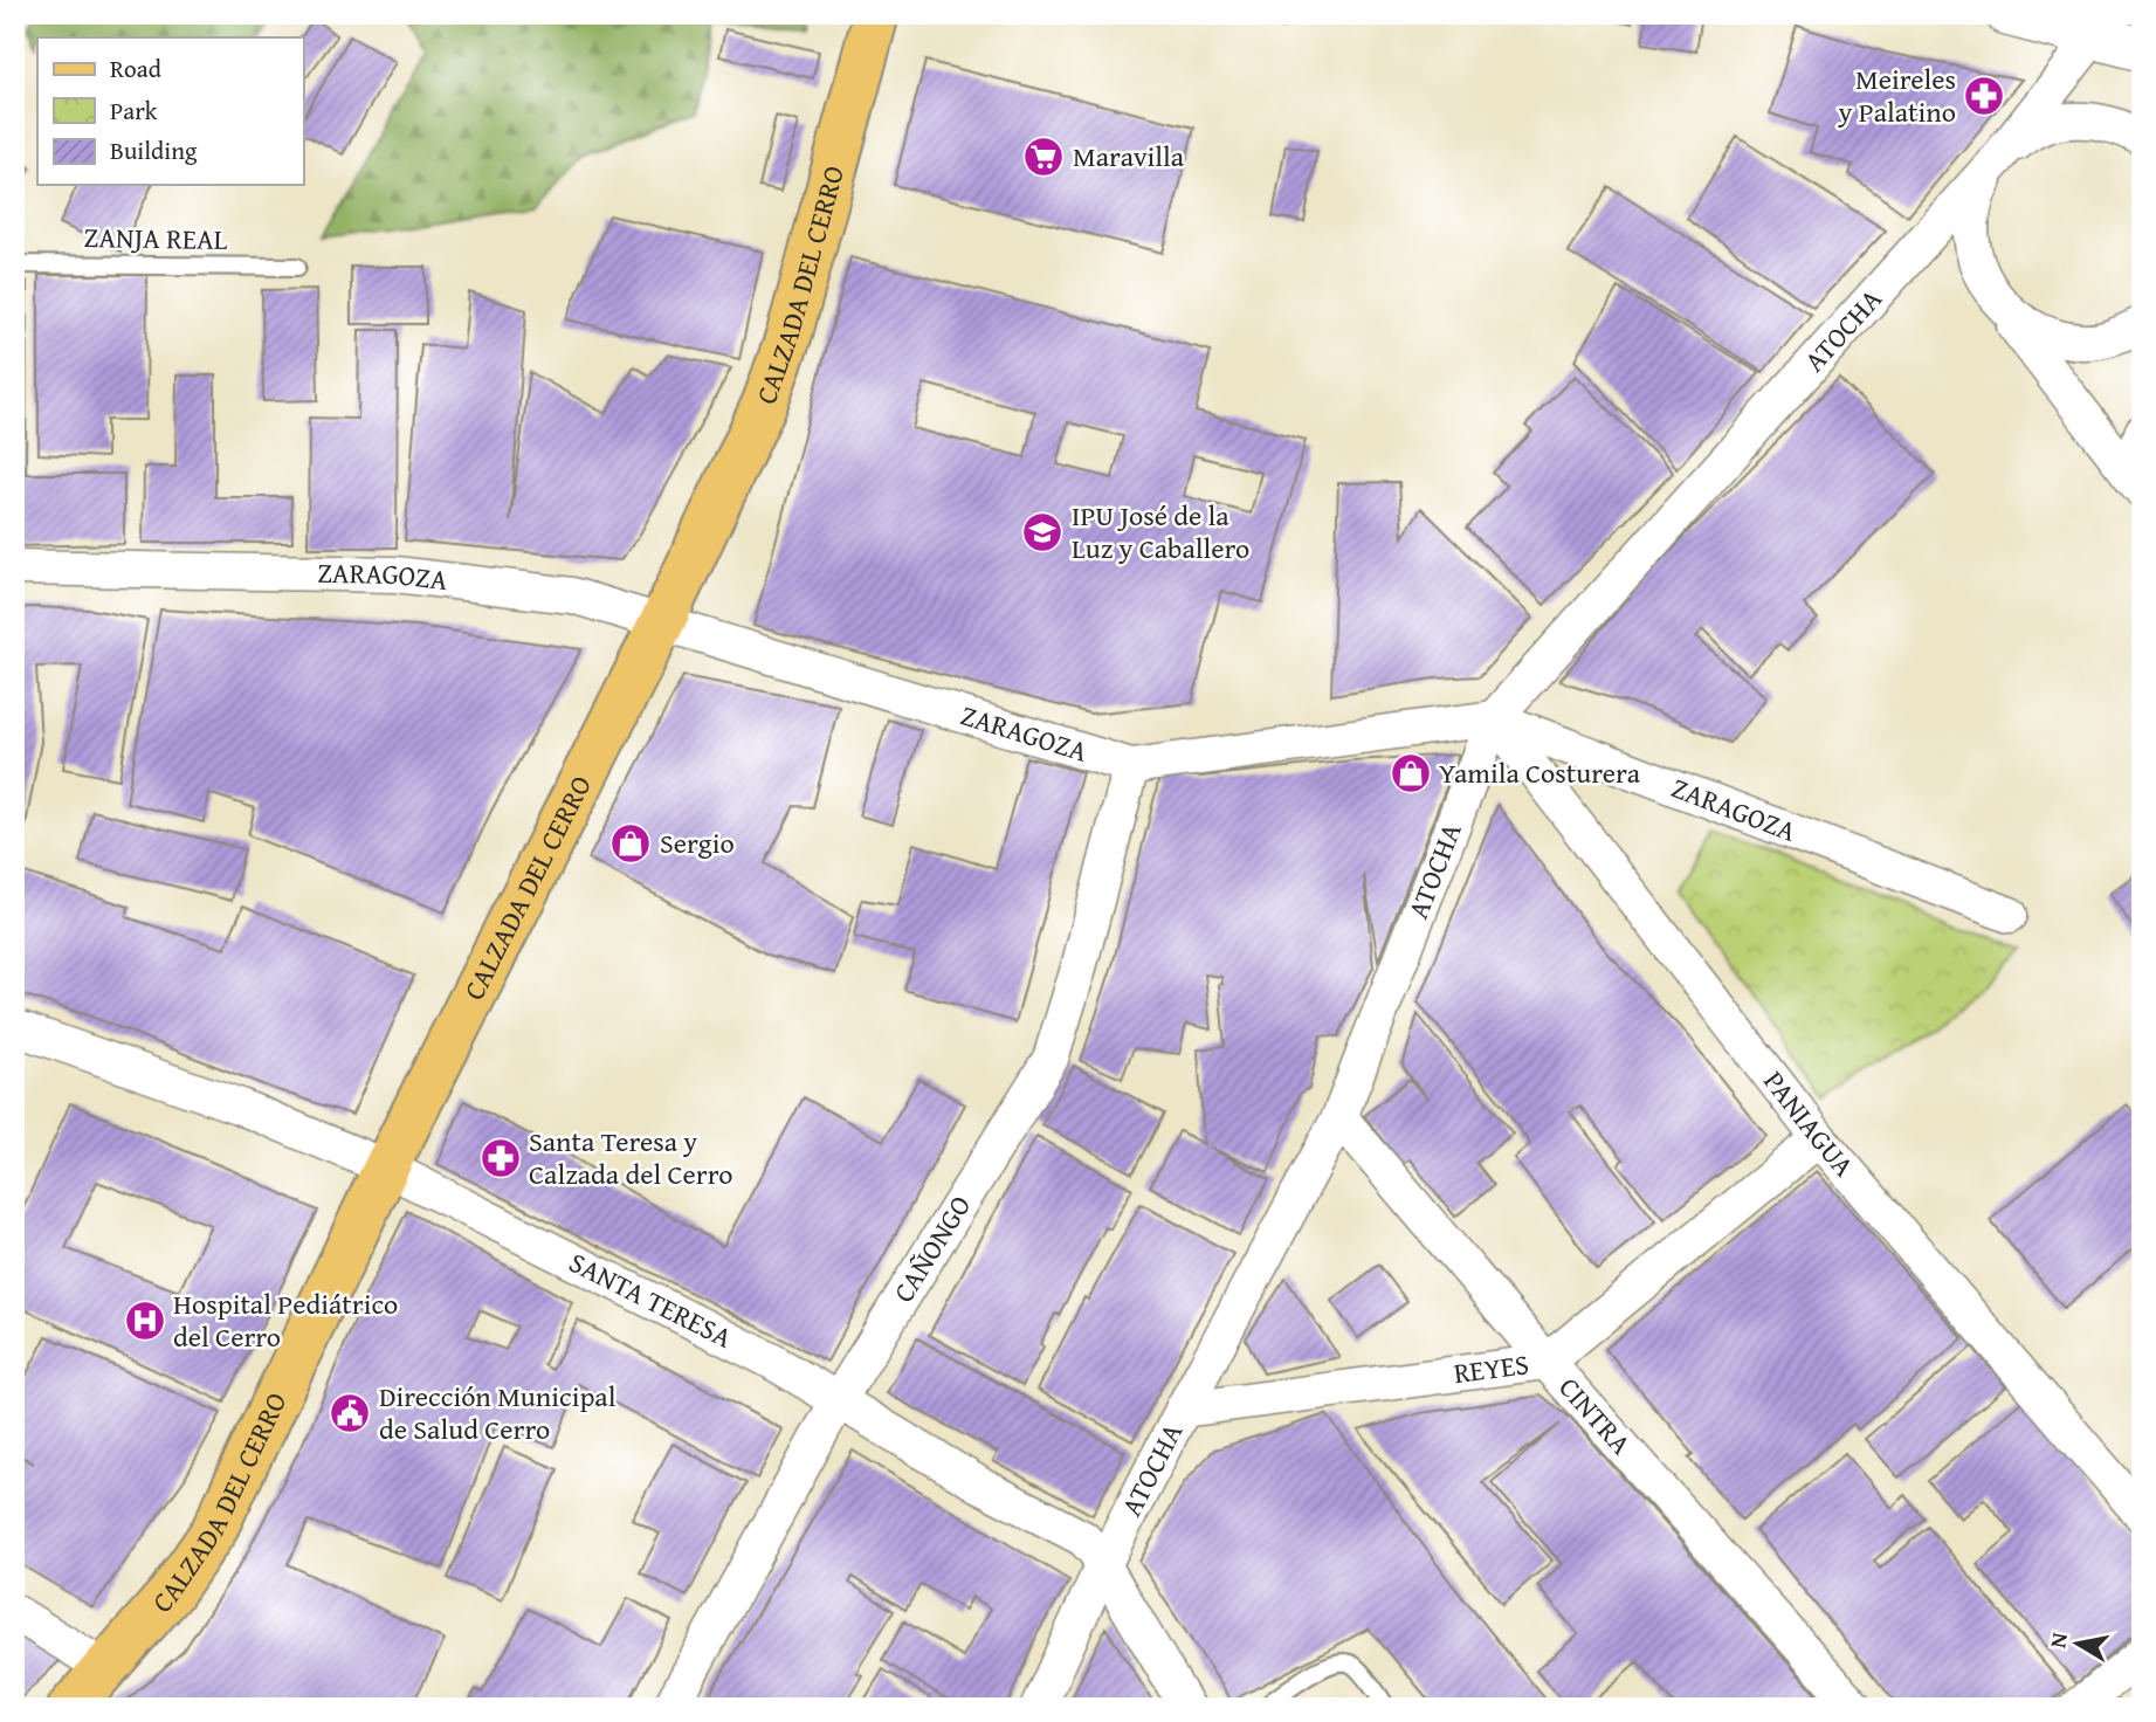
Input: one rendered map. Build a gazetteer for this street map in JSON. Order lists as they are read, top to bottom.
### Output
{
  "streets": {
    "main road": ["CALZADA DEL CERRO"],
    "street": [
      "ATOCHA",
      "ZARAGOZA",
      "PANIAGUA",
      "CAÑONGO",
      "SANTA TERESA",
      "REYES",
      "CINTRA"
    ],
    "lane": ["ZANJA REAL"]
  },
  "crossings": [
    ["CALZADA DEL CERRO", "ZARAGOZA"],
    ["CALZADA DEL CERRO", "SANTA TERESA"],
    ["ATOCHA", "ZARAGOZA"],
    ["ATOCHA", "PANIAGUA"],
    ["ATOCHA", "SANTA TERESA"],
    ["ATOCHA", "REYES"],
    ["ATOCHA", "CINTRA"],
    ["ZARAGOZA", "PANIAGUA"],
    ["ZARAGOZA", "CAÑONGO"],
    ["PANIAGUA", "REYES"],
    ["CAÑONGO", "SANTA TERESA"],
    ["REYES", "CINTRA"]
  ],
  "places": {
    "pharmacy": ["Meireles y Palatino", "Santa Teresa y Calzada del Cerro"],
    "supermarket": ["Maravilla"],
    "school or university": ["IPU José de la Luz y Caballero"],
    "shop": ["Yamila Costurera", "Sergio"],
    "hospital": ["Hospital Pediátrico del Cerro"],
    "public building": ["Dirección Municipal de Salud Cerro"]
  },
  "legend": ["Road", "Park", "Building"],
  "north": "left"
}
